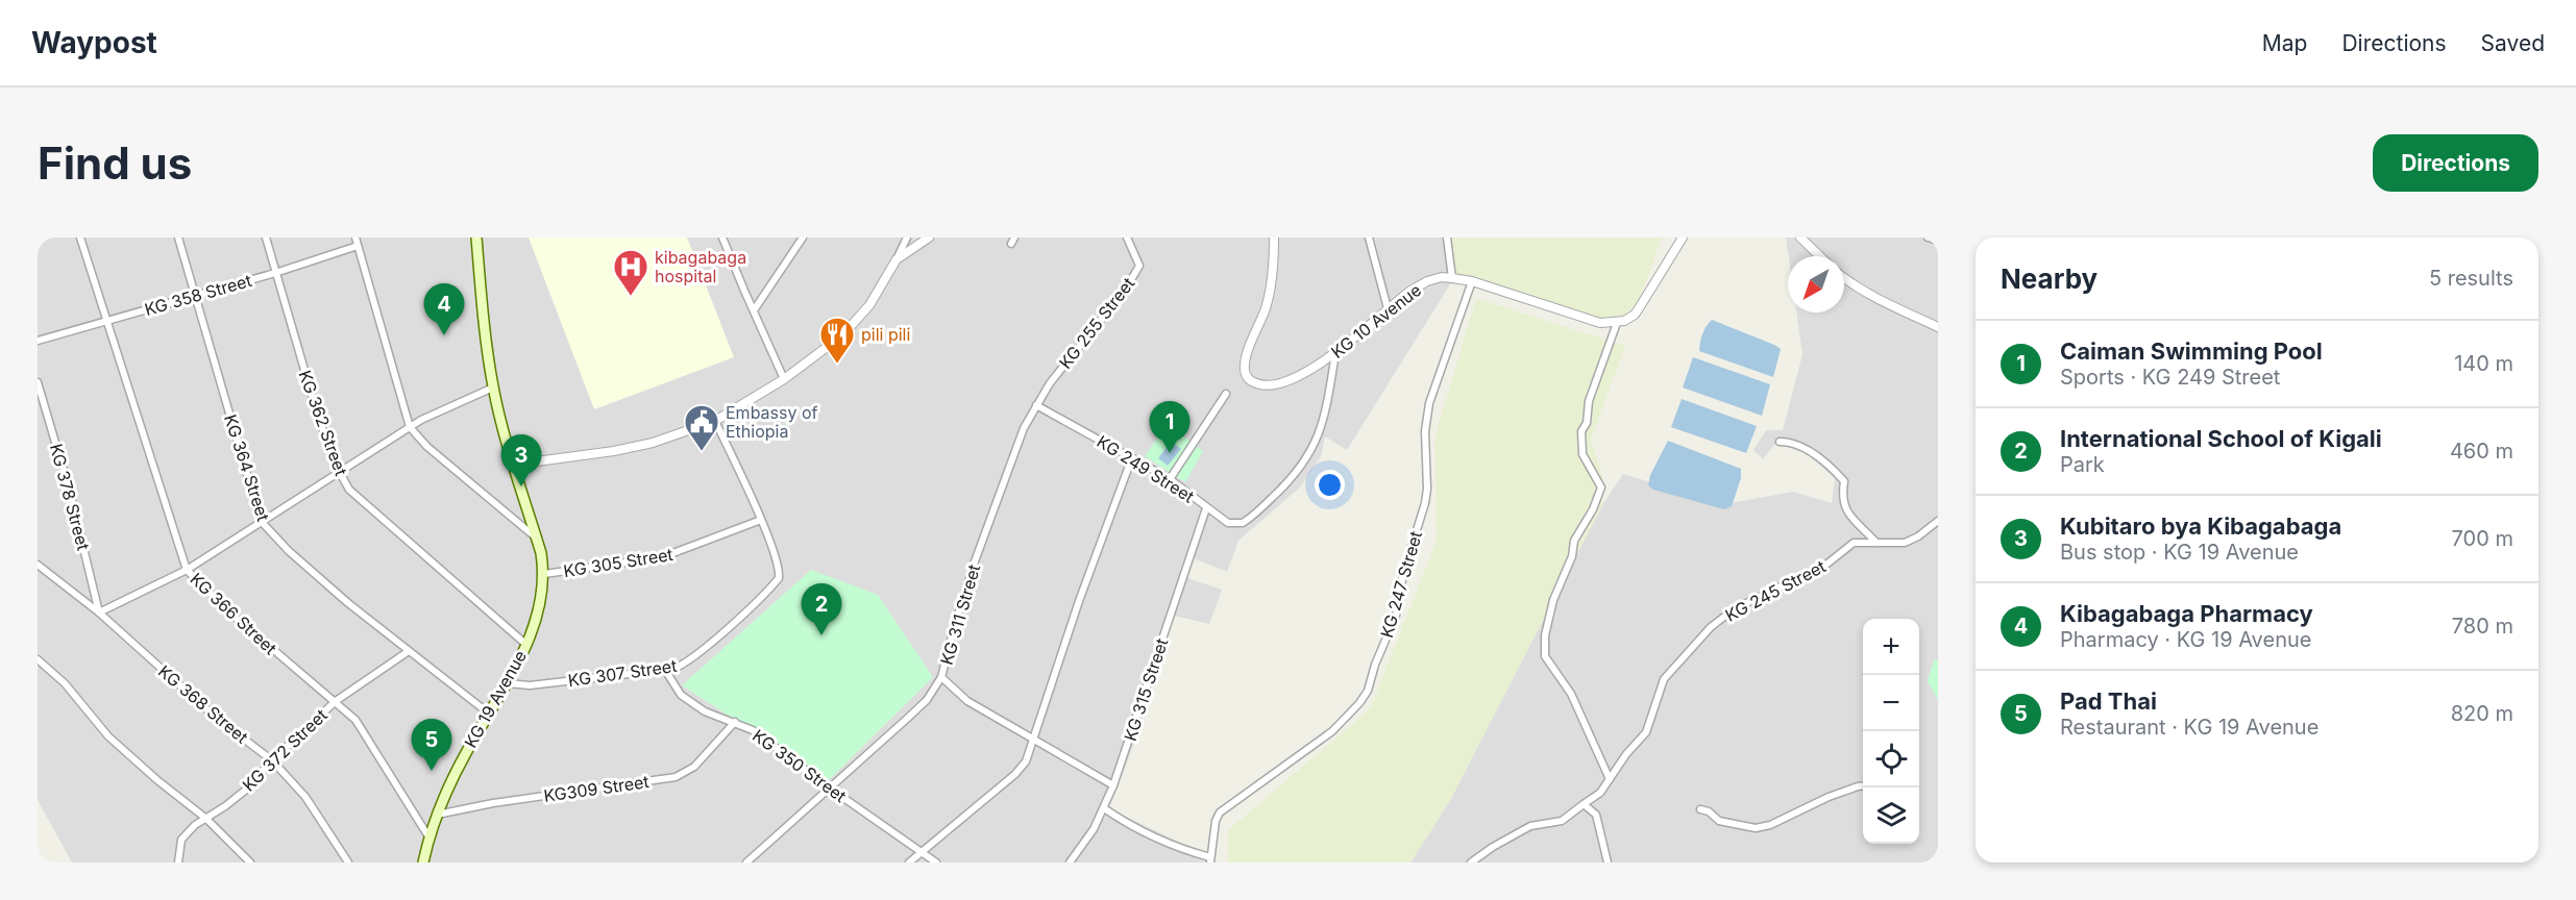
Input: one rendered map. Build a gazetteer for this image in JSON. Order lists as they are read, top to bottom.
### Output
{
  "streets": {
    "main road": ["KG 19 Avenue"],
    "street": [
      "KG 358 Street",
      "KG 10 Avenue",
      "KG 255 Street",
      "KG 362 Street",
      "KG 364 Street",
      "KG 249 Street",
      "KG 378 Street",
      "KG 305 Street",
      "KG 247 Street",
      "KG 245 Street",
      "KG 366 Street",
      "KG 311 Street",
      "KG 307 Street",
      "KG 315 Street",
      "KG 368 Street",
      "KG 372 Street",
      "KG 350 Street",
      "KG309 Street"
    ]
  },
  "crossings": [
    ["KG 358 Street", "KG 362 Street"],
    ["KG 358 Street", "KG 364 Street"],
    ["KG 358 Street", "KG 366 Street"],
    ["KG 10 Avenue", "KG 249 Street"],
    ["KG 10 Avenue", "KG 247 Street"],
    ["KG 255 Street", "KG 249 Street"],
    ["KG 255 Street", "KG 311 Street"],
    ["KG 362 Street", "KG 19 Avenue"],
    ["KG 364 Street", "KG 19 Avenue"],
    ["KG 364 Street", "KG 372 Street"],
    ["KG 249 Street", "KG 311 Street"],
    ["KG 249 Street", "KG 315 Street"],
    ["KG 378 Street", "KG 368 Street"],
    ["KG 305 Street", "KG 307 Street"],
    ["KG 305 Street", "KG 19 Avenue"],
    ["KG 366 Street", "KG 19 Avenue"],
    ["KG 366 Street", "KG 372 Street"],
    ["KG 311 Street", "KG 350 Street"],
    ["KG 307 Street", "KG 19 Avenue"],
    ["KG 307 Street", "KG 350 Street"],
    ["KG 19 Avenue", "KG309 Street"],
    ["KG 368 Street", "KG 372 Street"],
    ["KG 350 Street", "KG309 Street"]
  ],
  "places": {
    "hospital": ["kibagabaga hospital"],
    "restaurant": ["pili pili"],
    "public building": ["Embassy of Ethiopia"]
  },
  "north": "bottom left",
  "page": {
    "header": "Waypost",
    "nav": ["Map", "Directions", "Saved"],
    "buttons": "Directions",
    "title": "Find us",
    "heading": ["Nearby", "5 results"],
    "pins": [
      "4",
      "1",
      "3",
      "2",
      "5"
    ],
    "list": [
      {
        "mark": "1",
        "name": "Caiman Swimming Pool",
        "note": "Sports · KG 249 Street",
        "value": "140 m"
      },
      {
        "mark": "2",
        "name": "International School of Kigali",
        "note": "Park",
        "value": "460 m"
      },
      {
        "mark": "3",
        "name": "Kubitaro bya Kibagabaga",
        "note": "Bus stop · KG 19 Avenue",
        "value": "700 m"
      },
      {
        "mark": "4",
        "name": "Kibagabaga Pharmacy",
        "note": "Pharmacy · KG 19 Avenue",
        "value": "780 m"
      },
      {
        "mark": "5",
        "name": "Pad Thai",
        "note": "Restaurant · KG 19 Avenue",
        "value": "820 m"
      }
    ],
    "map_buttons": ["+", "−"]
  }
}
